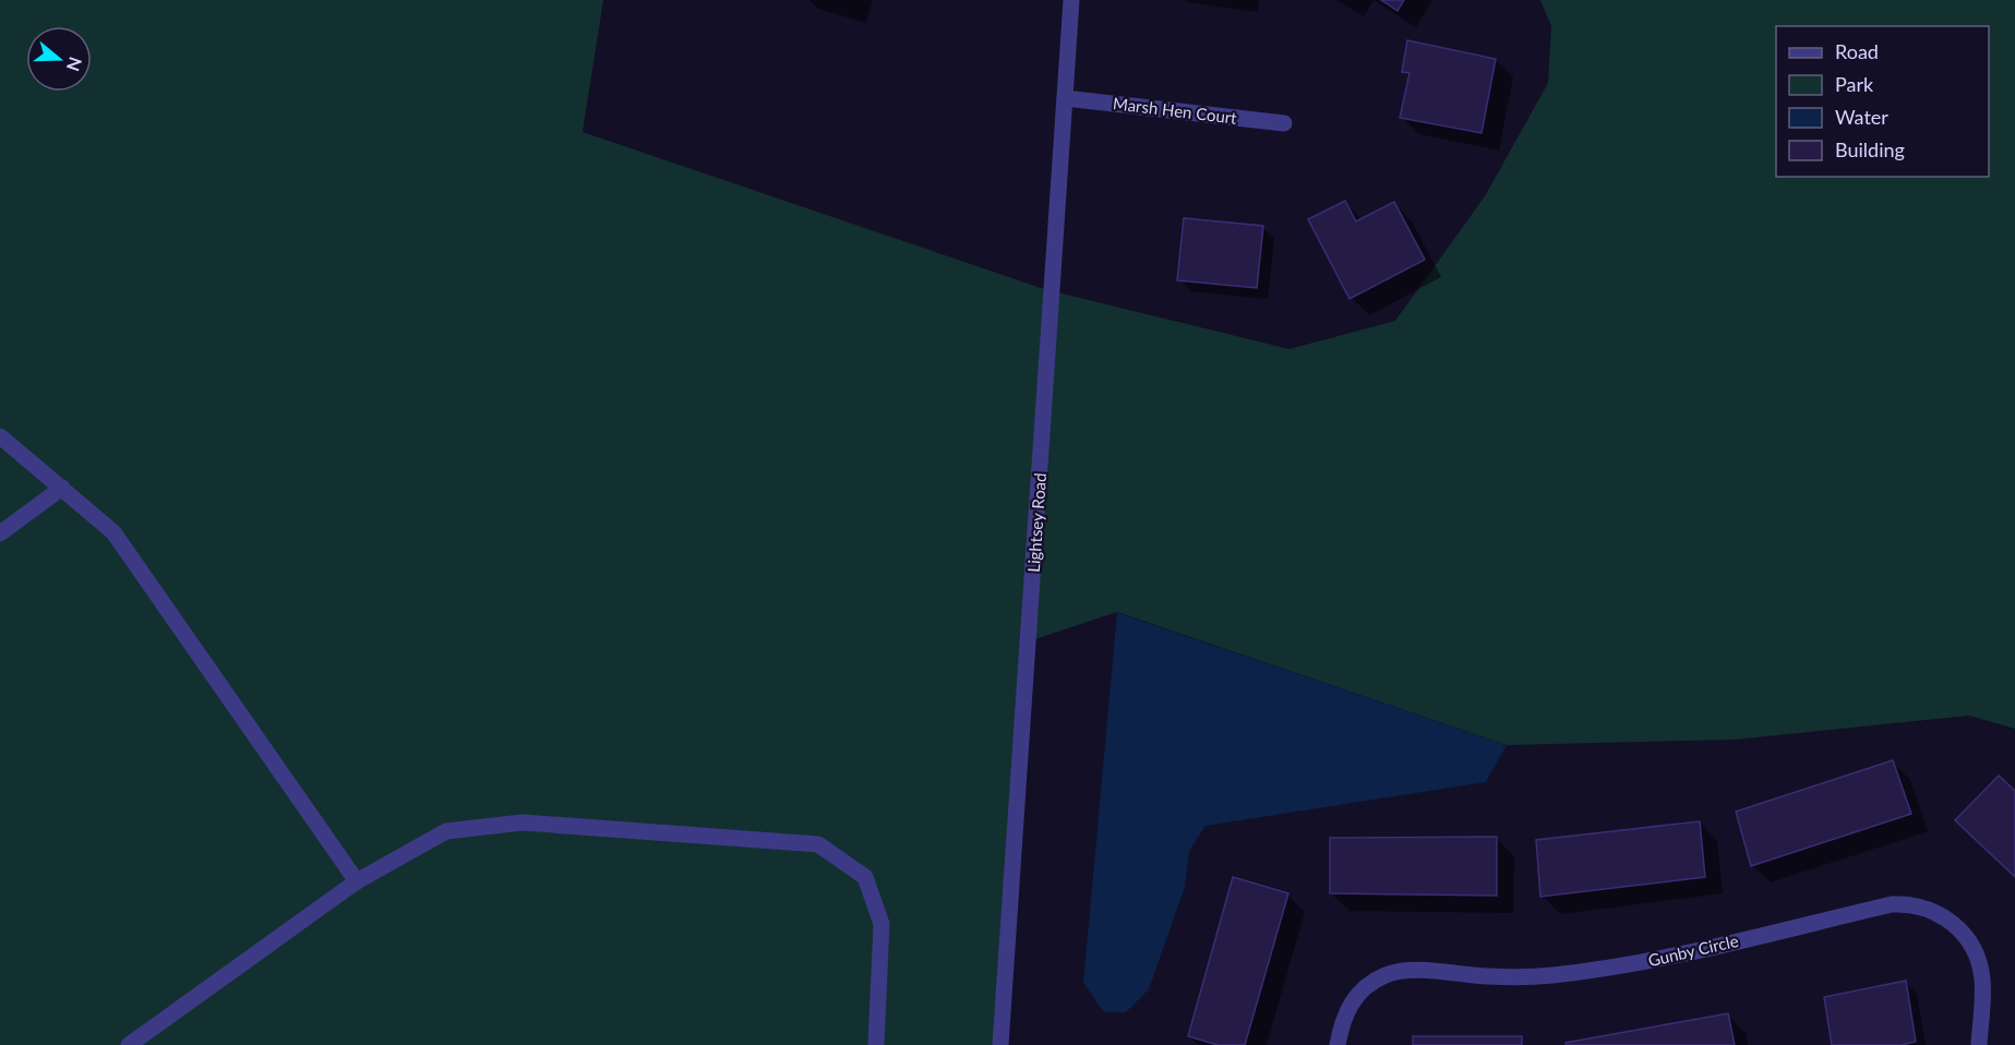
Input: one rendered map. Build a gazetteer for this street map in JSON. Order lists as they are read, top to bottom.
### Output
{
  "streets": {
    "street": ["Marsh Hen Court", "Lightsey Road", "Gunby Circle"]
  },
  "crossings": [
    ["Marsh Hen Court", "Lightsey Road"]
  ],
  "legend": [
    "Road",
    "Park",
    "Water",
    "Building"
  ],
  "north": "right"
}
